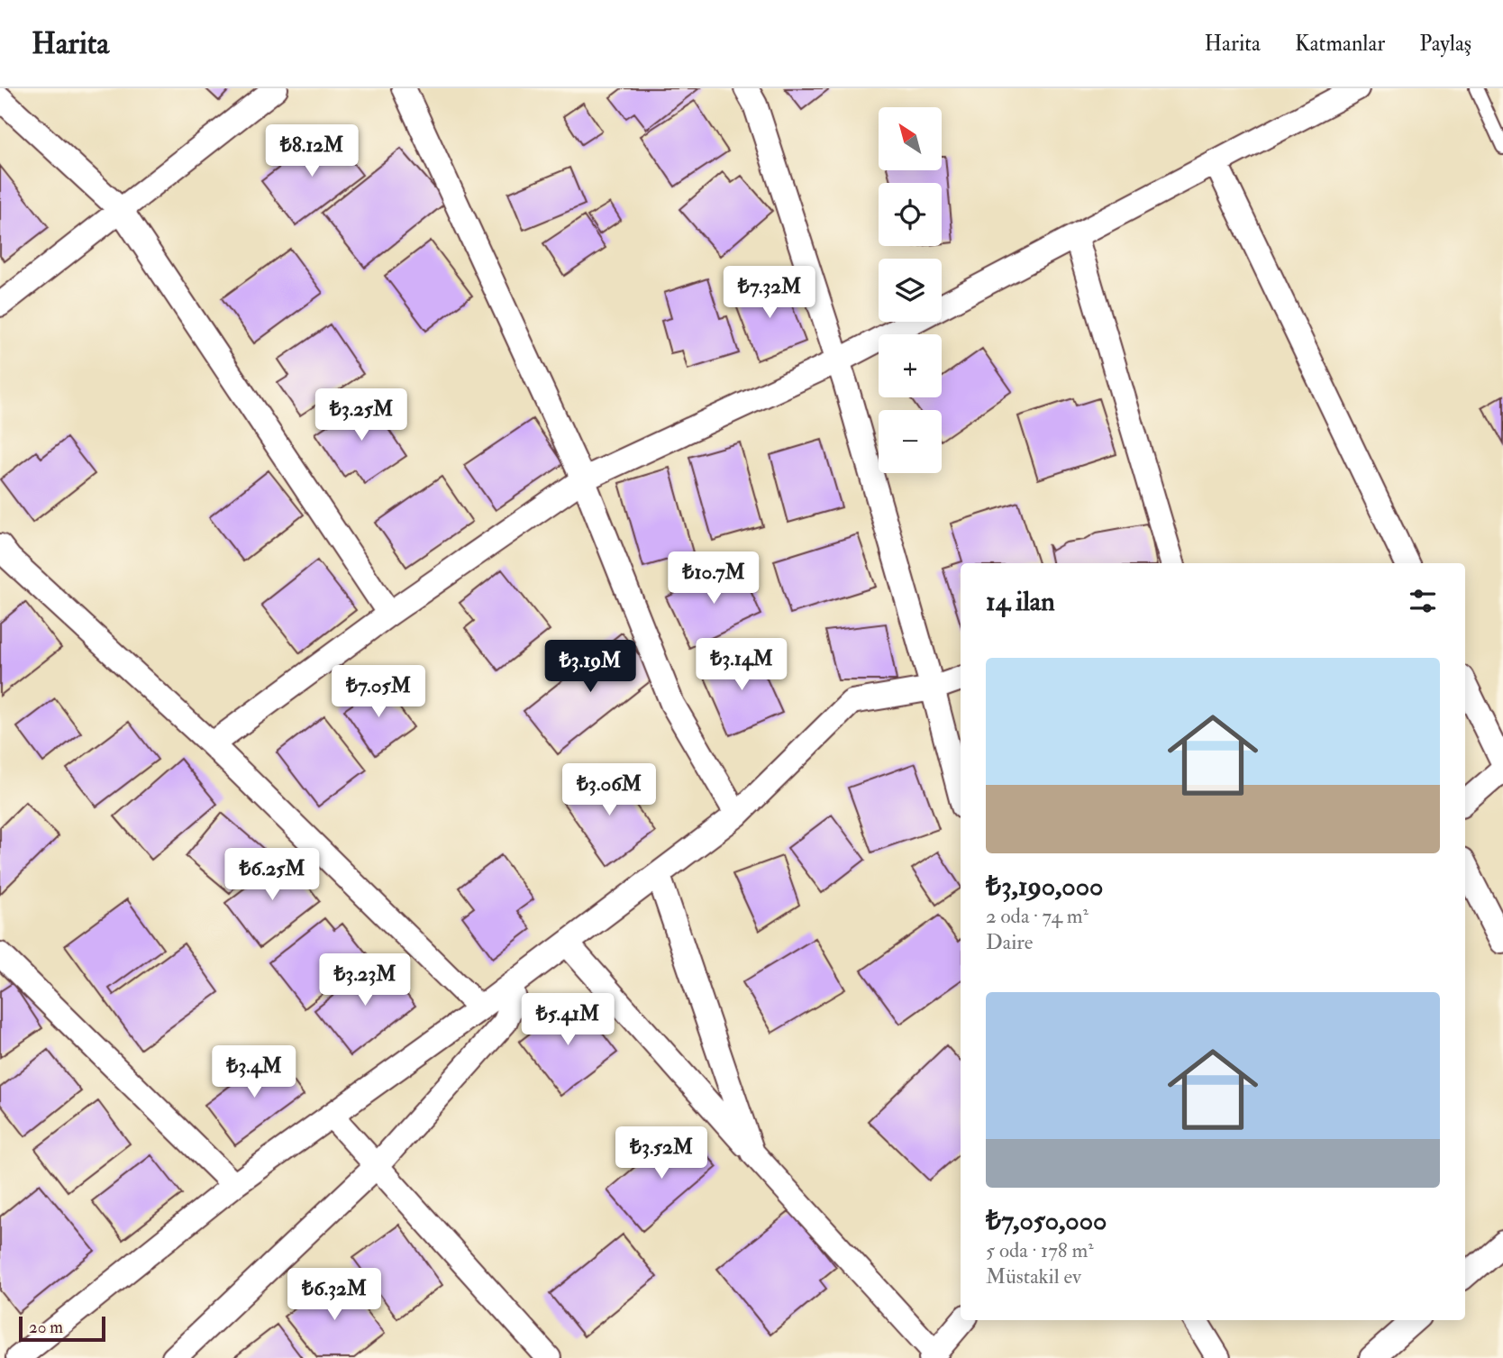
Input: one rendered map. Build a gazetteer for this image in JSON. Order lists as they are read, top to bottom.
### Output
{
  "scale_bar": "20 m",
  "north": "top left",
  "page": {
    "header": "Harita",
    "nav": ["Harita", "Katmanlar", "Paylaş"],
    "map_buttons": ["+", "−"],
    "price": [
      "₺8.12M",
      "₺7.32M",
      "₺3.25M",
      "₺10.7M",
      "₺3.14M",
      "₺3.19M",
      "₺7.05M",
      "₺3.06M",
      "₺6.25M",
      "₺3.23M",
      "₺5.41M",
      "₺3.4M",
      "₺3.52M",
      "₺6.32M"
    ],
    "heading": "14 ilan",
    "list": [
      {
        "name": "₺3,190,000",
        "note": "2 oda · 74 m² · Daire"
      },
      {
        "name": "₺7,050,000",
        "note": "5 oda · 178 m² · Müstakil ev"
      }
    ],
    "scale": "20 m"
  }
}
